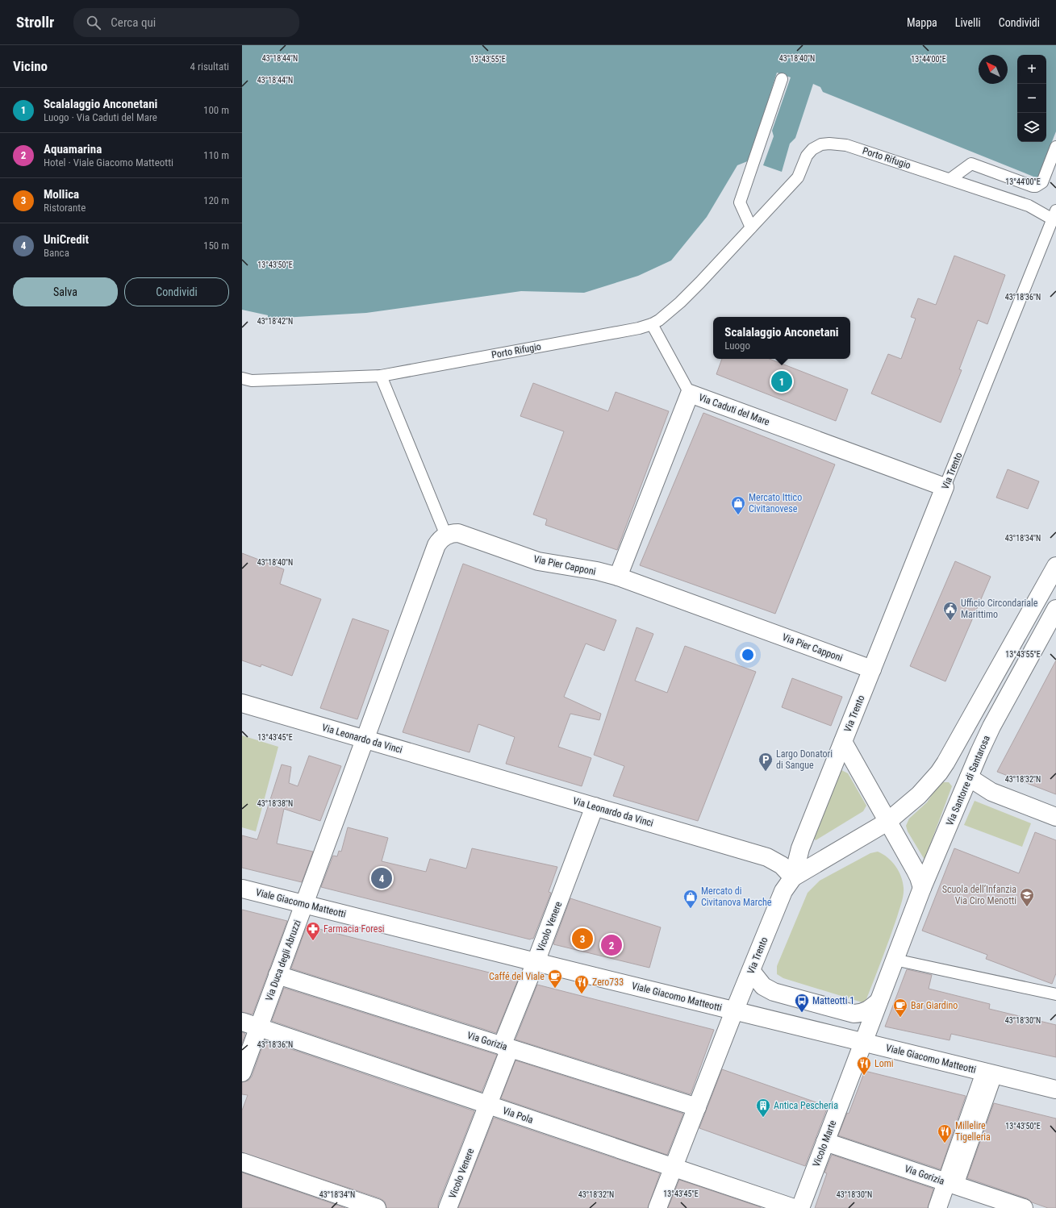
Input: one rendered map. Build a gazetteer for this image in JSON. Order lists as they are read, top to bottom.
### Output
{
  "streets": {
    "street": [
      "Via Caduti del Mare",
      "Via Trento",
      "Via Pier Capponi",
      "Via Leonardo da Vinci",
      "Via Santorre di Santarosa",
      "Viale Giacomo Matteotti",
      "Vicolo Venere",
      "Via Duca degli Abruzzi",
      "Via Gorizia",
      "Via Pola",
      "Vicolo Marte"
    ],
    "lane": ["Porto Rifugio"]
  },
  "crossings": [
    ["Porto Rifugio", "Via Trento"],
    ["Via Caduti del Mare", "Via Trento"],
    ["Via Caduti del Mare", "Via Pier Capponi"],
    ["Via Trento", "Via Pier Capponi"],
    ["Via Trento", "Via Leonardo da Vinci"],
    ["Via Trento", "Viale Giacomo Matteotti"],
    ["Via Trento", "Via Gorizia"],
    ["Via Trento", "Via Pola"],
    ["Via Leonardo da Vinci", "Vicolo Venere"],
    ["Via Leonardo da Vinci", "Via Duca degli Abruzzi"],
    ["Via Santorre di Santarosa", "Viale Giacomo Matteotti"],
    ["Via Santorre di Santarosa", "Vicolo Marte"],
    ["Viale Giacomo Matteotti", "Vicolo Venere"],
    ["Viale Giacomo Matteotti", "Via Duca degli Abruzzi"],
    ["Viale Giacomo Matteotti", "Vicolo Marte"],
    ["Vicolo Venere", "Via Gorizia"],
    ["Vicolo Venere", "Via Pola"],
    ["Via Duca degli Abruzzi", "Via Gorizia"],
    ["Via Duca degli Abruzzi", "Via Pola"],
    ["Via Gorizia", "Vicolo Marte"]
  ],
  "places": {
    "shop": ["Mercato Ittico Civitanovese", "Mercato di Civitanova Marche"],
    "public building": ["Ufficio Circondariale Marittimo"],
    "parking": ["Largo Donatori di Sangue"],
    "school or university": ["Scuola dell’Infanzia Via Ciro Menotti"],
    "pharmacy": ["Farmacia Foresi"],
    "cafe": ["Caffé del Viale", "Bar Giardino"],
    "restaurant": ["Zero733", "Lomi", "Millelire Tigelleria"],
    "bus stop": ["Matteotti 1"],
    "building": ["Antica Pescheria"]
  },
  "north": "top left",
  "page": {
    "header": "Strollr",
    "search": "Cerca qui",
    "nav": ["Mappa", "Livelli", "Condividi"],
    "heading": ["Vicino", "4 risultati"],
    "map_buttons": ["+", "−"],
    "list": [
      {
        "mark": "1",
        "name": "Scalalaggio Anconetani",
        "note": "Luogo · Via Caduti del Mare",
        "value": "100 m"
      },
      {
        "mark": "2",
        "name": "Aquamarina",
        "note": "Hotel · Viale Giacomo Matteotti",
        "value": "110 m"
      },
      {
        "mark": "3",
        "name": "Mollica",
        "note": "Ristorante",
        "value": "120 m"
      },
      {
        "mark": "4",
        "name": "UniCredit",
        "note": "Banca",
        "value": "150 m"
      }
    ],
    "buttons": ["Salva", "Condividi"],
    "popup": ["Scalalaggio Anconetani", "Luogo"],
    "pins": [
      "1",
      "4",
      "3",
      "2"
    ]
  },
  "coordinates": [
    "43°18'44\"N",
    "43°18'40\"N",
    "13°44'00\"E",
    "13°43'55\"E",
    "13°43'50\"E",
    "43°18'36\"N",
    "43°18'42\"N",
    "43°18'34\"N",
    "13°43'45\"E",
    "43°18'32\"N",
    "43°18'38\"N",
    "43°18'30\"N"
  ]
}
